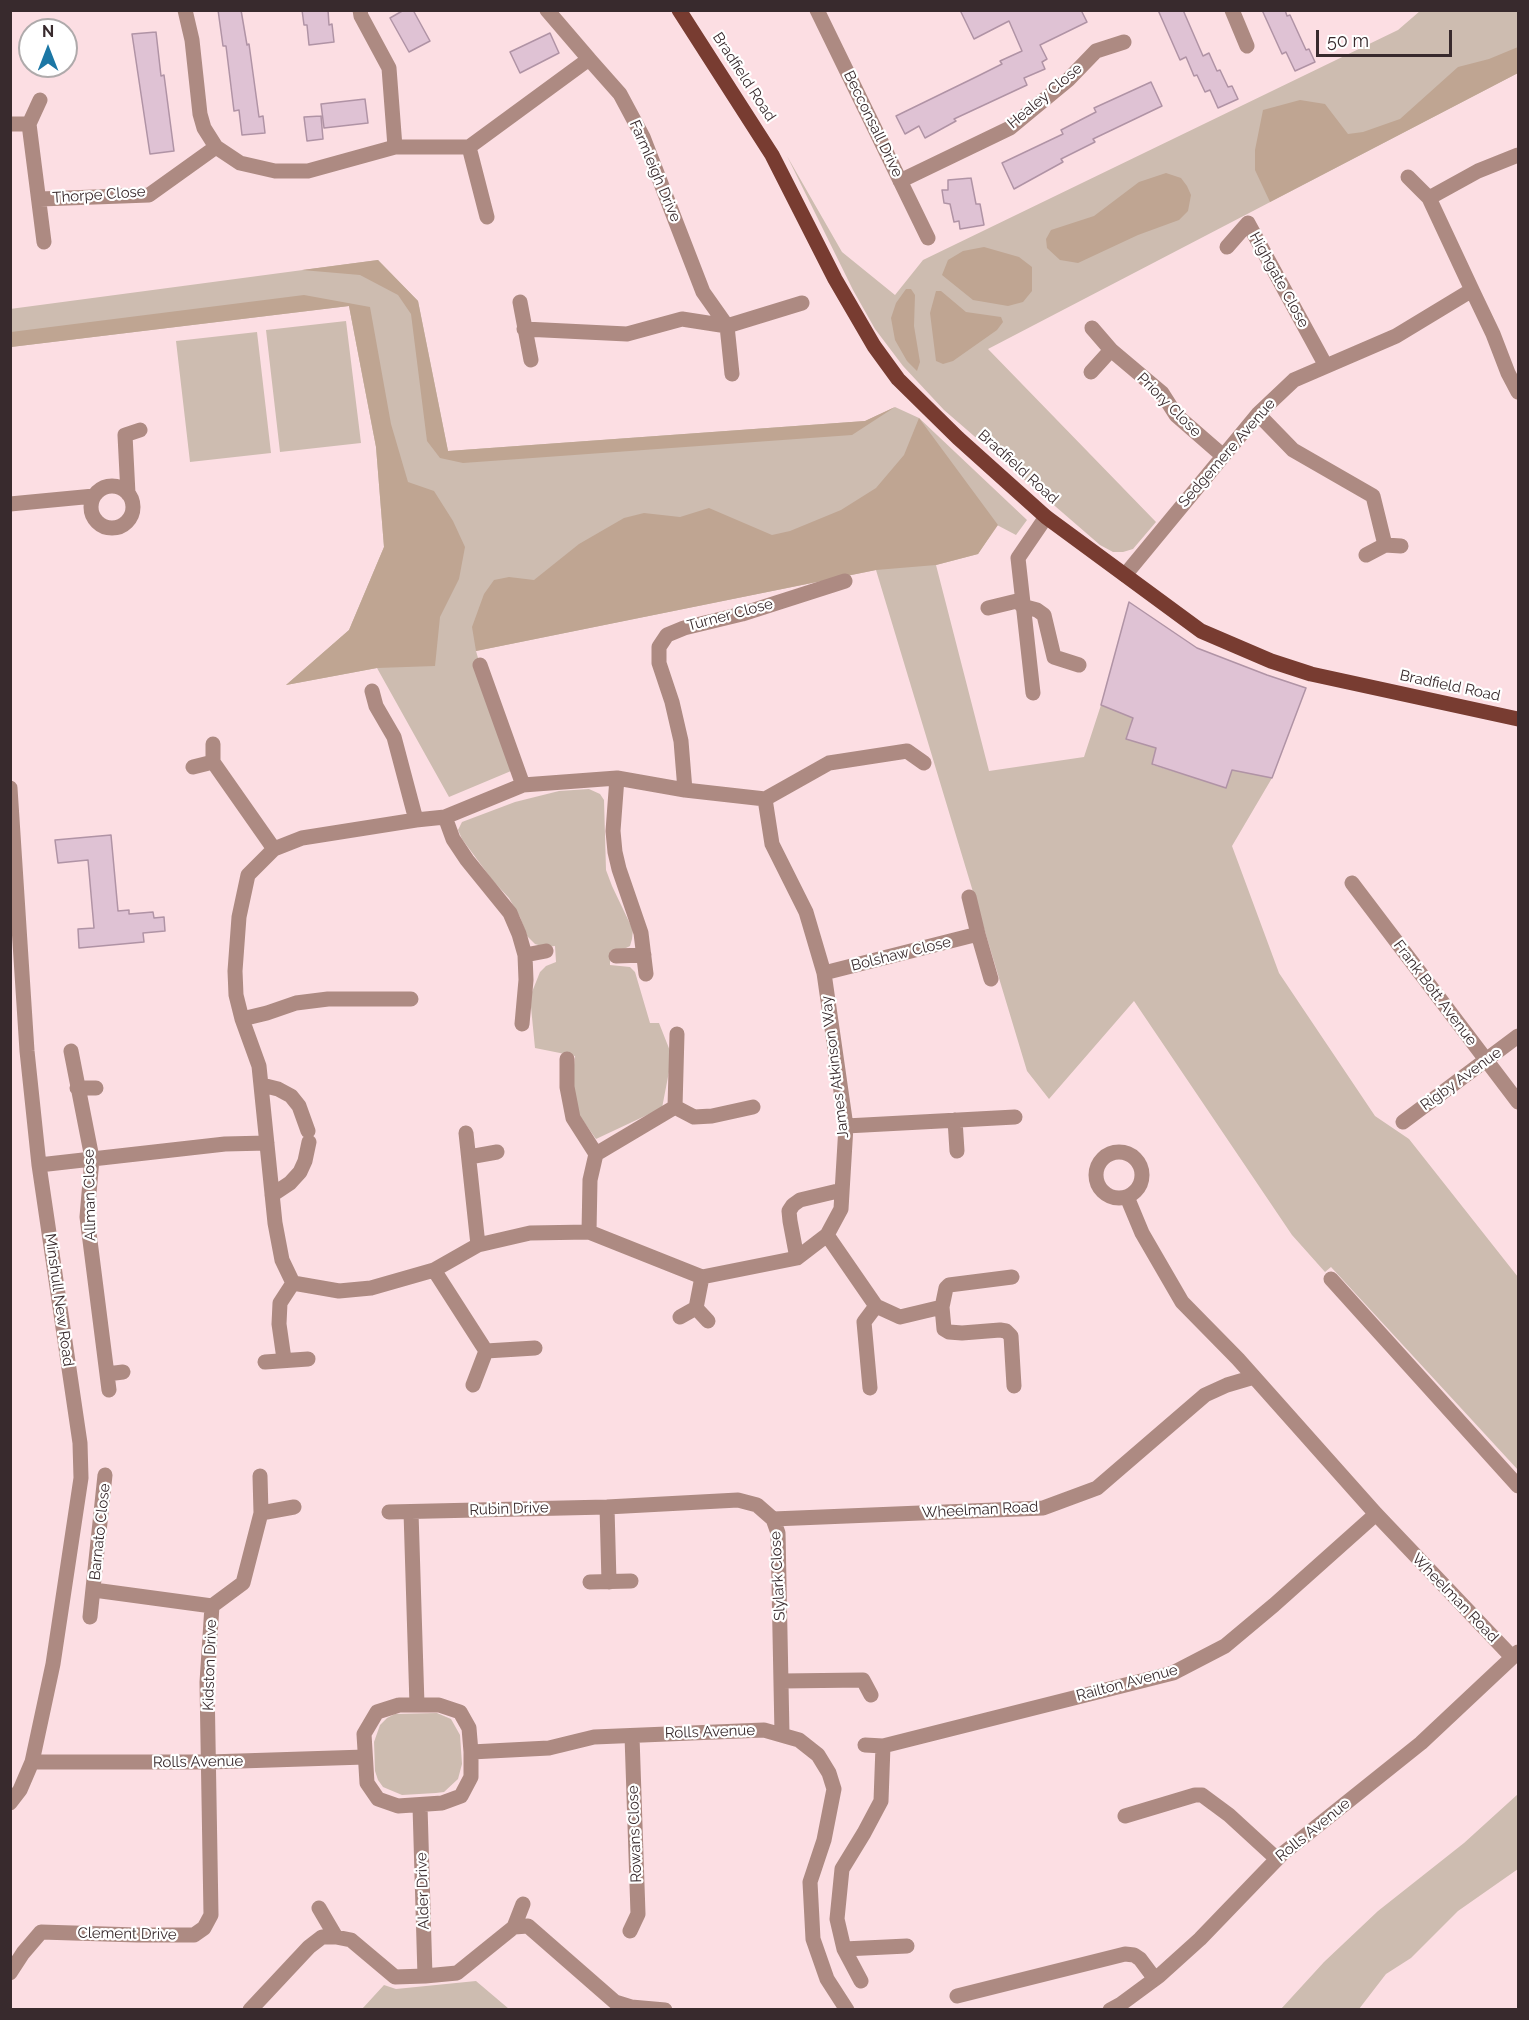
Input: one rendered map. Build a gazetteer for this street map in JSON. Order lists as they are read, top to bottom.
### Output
{
  "streets": {
    "main road": ["Bradfield Road"],
    "street": [
      "Healey Close",
      "Becconsall Drive",
      "Farmleigh Drive",
      "Thorpe Close",
      "Highgate Close",
      "Priory Close",
      "Sedgemere Avenue",
      "Turner Close",
      "Bolshaw Close",
      "Frank Bott Avenue",
      "James Atkinson Way",
      "Rigby Avenue",
      "Allman Close",
      "Minshull New Road",
      "Rubin Drive",
      "Wheelman Road",
      "Barnato Close",
      "Slylark Close",
      "Kidston Drive",
      "Railton Avenue",
      "Rolls Avenue",
      "Rowans Close",
      "Alder Drive",
      "Clement Drive"
    ]
  },
  "crossings": [
    ["Bradfield Road", "Sedgemere Avenue"],
    ["Healey Close", "Becconsall Drive"],
    ["Highgate Close", "Sedgemere Avenue"],
    ["Priory Close", "Sedgemere Avenue"],
    ["Bolshaw Close", "James Atkinson Way"],
    ["Frank Bott Avenue", "Rigby Avenue"],
    ["Minshull New Road", "Rolls Avenue"],
    ["Rubin Drive", "Slylark Close"],
    ["Wheelman Road", "Slylark Close"],
    ["Wheelman Road", "Railton Avenue"],
    ["Wheelman Road", "Rolls Avenue"],
    ["Barnato Close", "Kidston Drive"],
    ["Slylark Close", "Rolls Avenue"],
    ["Kidston Drive", "Rolls Avenue"],
    ["Kidston Drive", "Clement Drive"],
    ["Rolls Avenue", "Rowans Close"],
    ["Rolls Avenue", "Alder Drive"],
    ["Rolls Avenue", "Clement Drive"]
  ],
  "scale_bar": "50 m",
  "north": "top"
}
